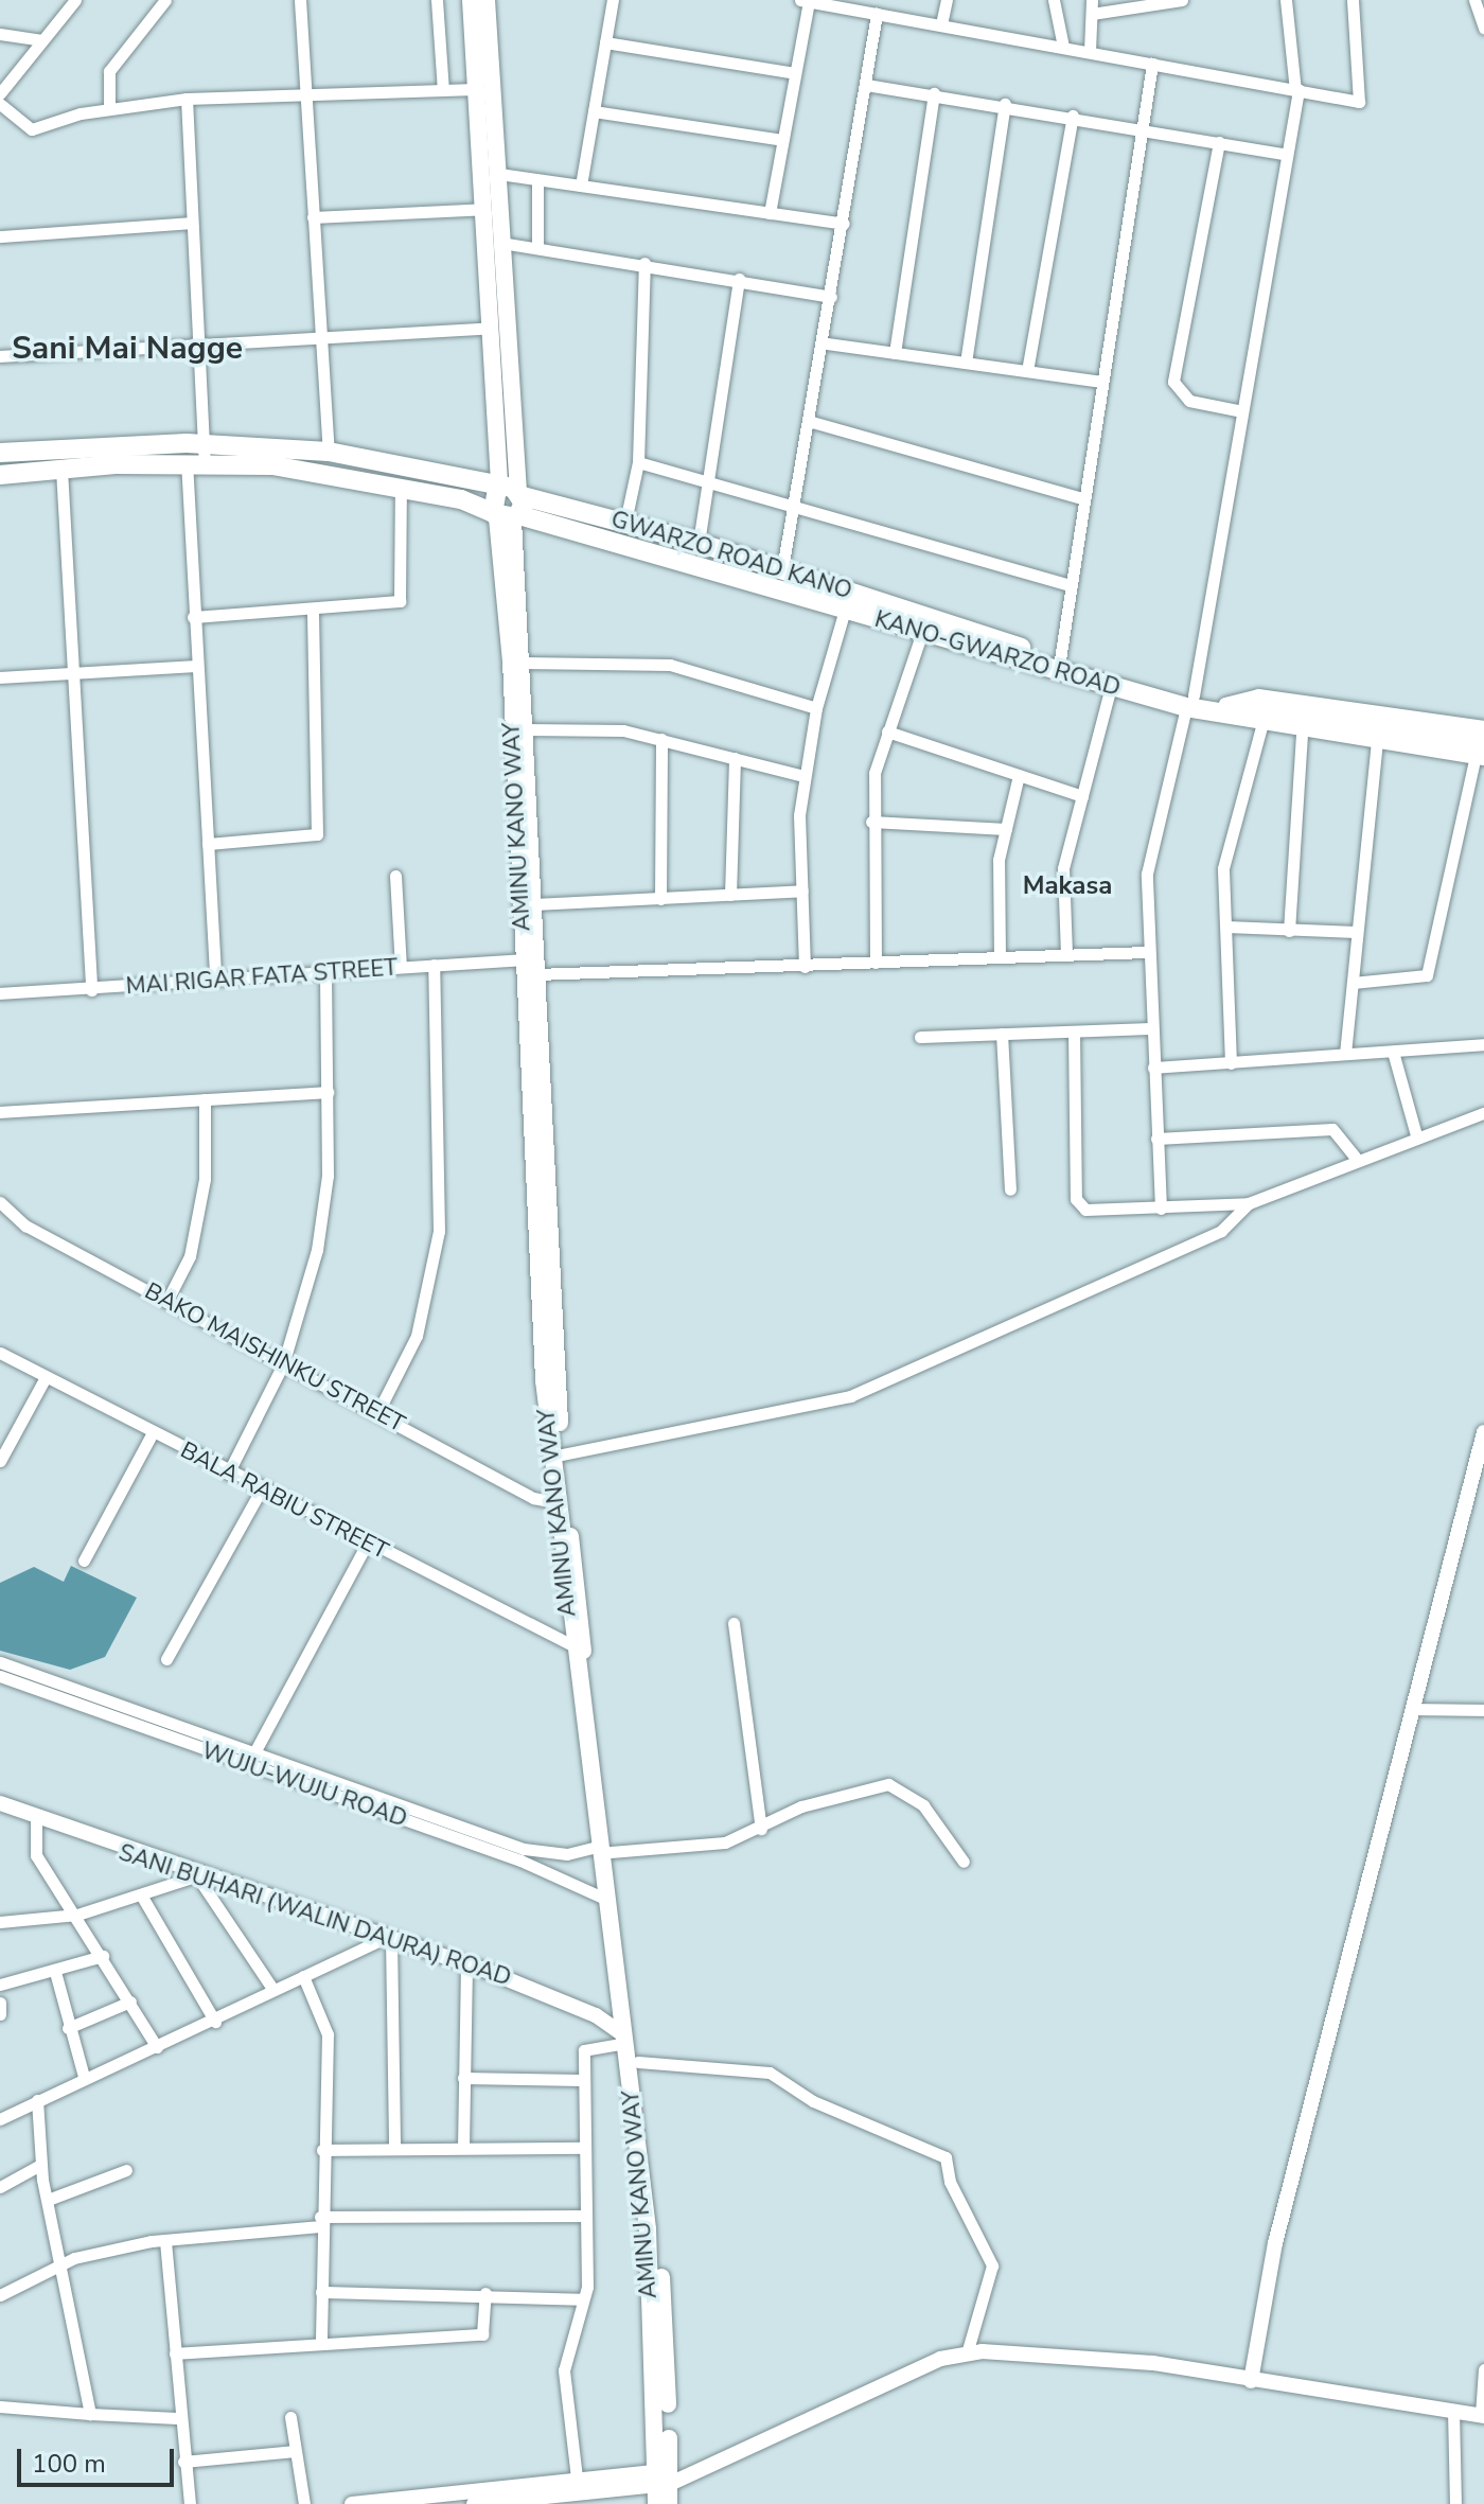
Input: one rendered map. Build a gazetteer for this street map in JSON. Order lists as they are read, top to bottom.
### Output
{
  "streets": {
    "main road": ["GWARZO ROAD KANO", "KANO-GWARZO ROAD", "AMINU KANO WAY"],
    "street": [
      "MAI RIGAR FATA STREET",
      "BAKO MAISHINKU STREET",
      "BALA RABIU STREET",
      "WUJU-WUJU ROAD",
      "SANI BUHARI (WALIN DAURA) ROAD"
    ]
  },
  "crossings": [
    ["GWARZO ROAD KANO", "KANO-GWARZO ROAD"],
    ["GWARZO ROAD KANO", "AMINU KANO WAY"],
    ["KANO-GWARZO ROAD", "AMINU KANO WAY"],
    ["AMINU KANO WAY", "MAI RIGAR FATA STREET"],
    ["AMINU KANO WAY", "BAKO MAISHINKU STREET"],
    ["AMINU KANO WAY", "BALA RABIU STREET"],
    ["AMINU KANO WAY", "WUJU-WUJU ROAD"],
    ["AMINU KANO WAY", "SANI BUHARI (WALIN DAURA) ROAD"]
  ],
  "districts": ["Sani Mai Nagge", "Makasa"],
  "scale_bar": "100 m"
}
